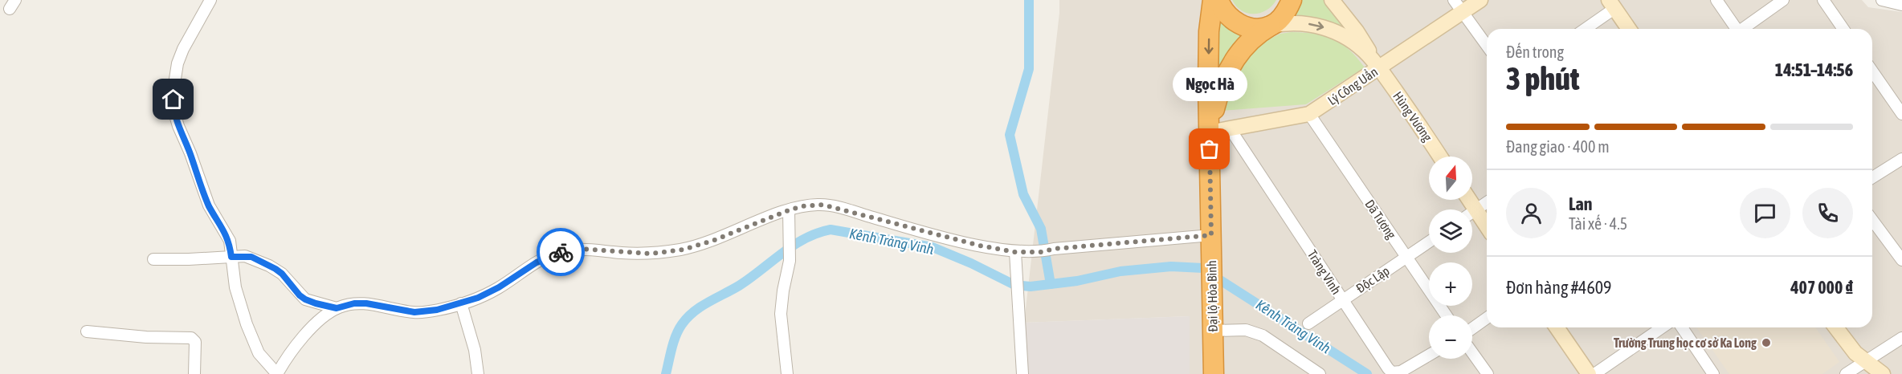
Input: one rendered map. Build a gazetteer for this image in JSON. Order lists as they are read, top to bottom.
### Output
{
  "streets": {
    "highway": ["Đại lộ Hòa Bình"],
    "main road": ["Lý Công Uẩn", "Hùng Vương"],
    "street": ["Dã Tượng", "Tràng Vinh", "Độc Lập"]
  },
  "crossings": [
    ["Lý Công Uẩn", "Hùng Vương"],
    ["Lý Công Uẩn", "Dã Tượng"],
    ["Lý Công Uẩn", "Tràng Vinh"],
    ["Lý Công Uẩn", "Đại lộ Hòa Bình"],
    ["Dã Tượng", "Độc Lập"],
    ["Tràng Vinh", "Độc Lập"]
  ],
  "water": ["Kênh Tràng Vinh"],
  "places": ["Ngọc Hà", "Trường Trung học cơ sở Ka Long"],
  "north": "top",
  "page": {
    "heading": ["3 phút", "Đến trong", "14:51–14:56"],
    "panel": [
      "Lan",
      "Tài xế · 4.5",
      "Đơn hàng #4609",
      "407 000 ₫"
    ],
    "bubble": "Ngọc Hà",
    "bar": "Đang giao · 400 m",
    "map_buttons": ["+", "−"]
  }
}
